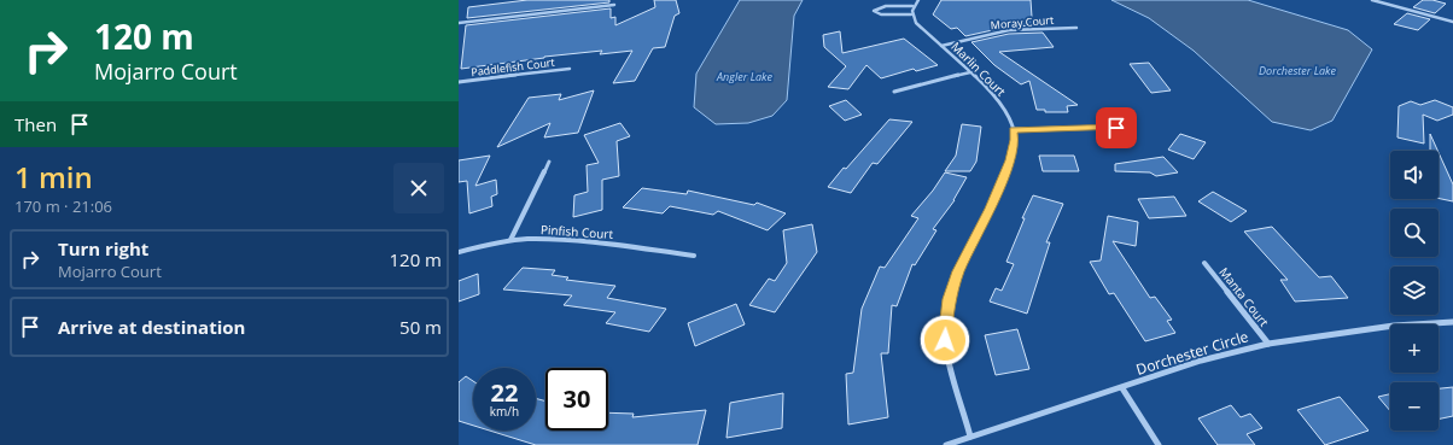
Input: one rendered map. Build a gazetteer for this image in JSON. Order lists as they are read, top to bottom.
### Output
{
  "streets": {
    "street": [
      "Moray Court",
      "Paddlefish Court",
      "Marlin Court",
      "Pinfish Court",
      "Manta Court",
      "Dorchester Circle"
    ]
  },
  "crossings": [
    ["Moray Court", "Marlin Court"],
    ["Marlin Court", "Dorchester Circle"],
    ["Manta Court", "Dorchester Circle"]
  ],
  "water": ["Dorchester Lake", "Angler Lake"],
  "page": {
    "turn": ["120 m", "Mojarro Court"],
    "then": "Then",
    "heading": ["1 min", "170 m · 21:06"],
    "map_buttons": ["+", "−"],
    "list": [
      {
        "name": "Turn right",
        "note": "Mojarro Court",
        "value": "120 m"
      },
      {
        "name": "Arrive at destination",
        "value": "50 m"
      }
    ],
    "speed": "22 km/h",
    "limit": "30"
  }
}
